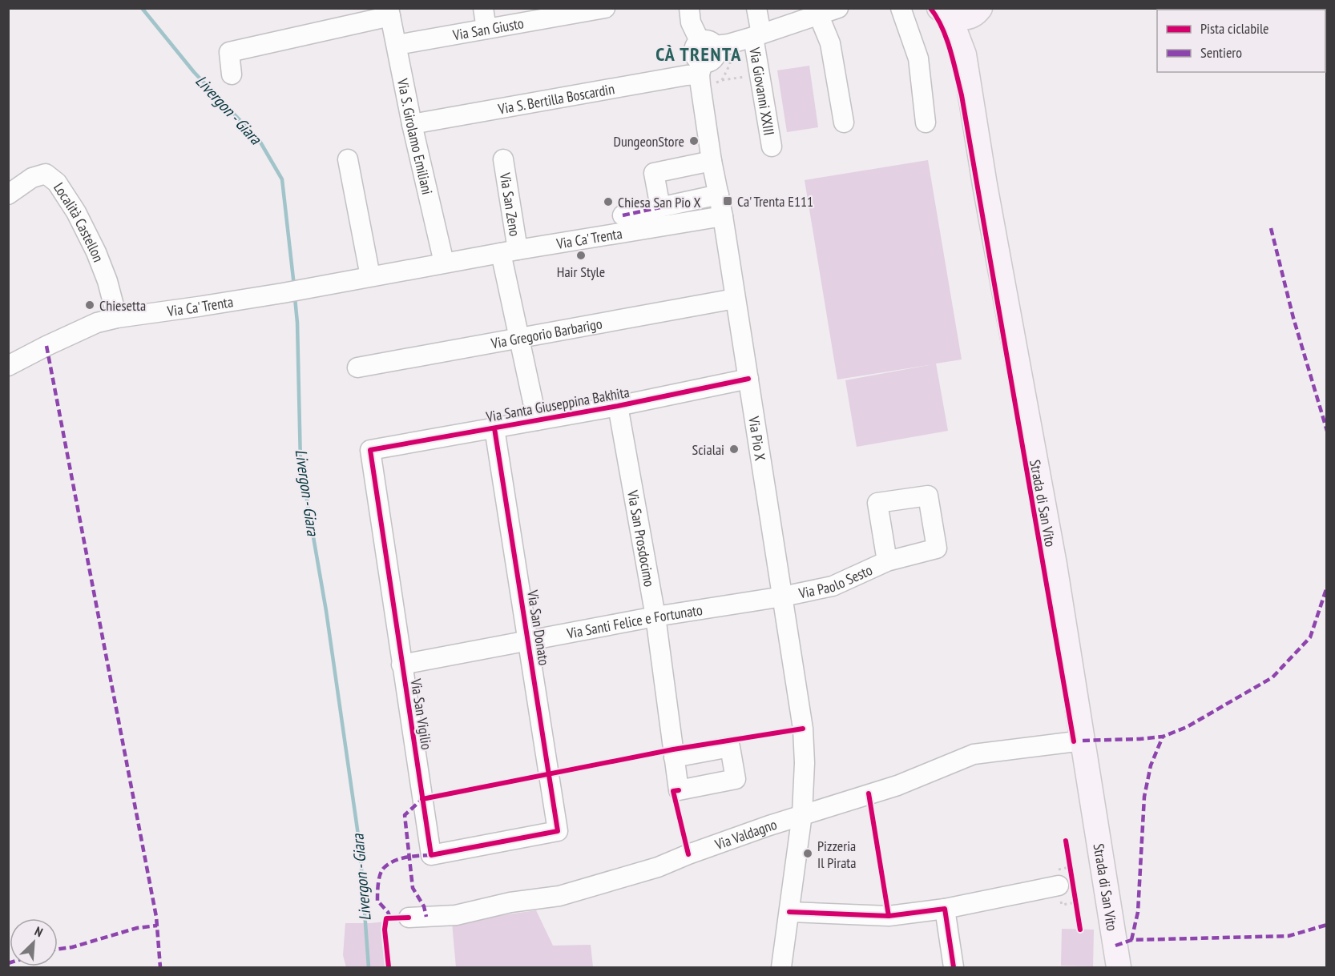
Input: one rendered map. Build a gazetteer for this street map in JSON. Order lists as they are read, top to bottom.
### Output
{
  "streets": {
    "main road": ["Strada di San Vito"],
    "street": [
      "Via San Giusto",
      "Via Giovanni XXIII",
      "Via S. Bertilla Boscardin",
      "Via S. Girolamo Emiliani",
      "Via San Zeno",
      "Località Castellon",
      "Via Ca' Trenta",
      "Via Gregorio Barbarigo",
      "Via Santa Giuseppina Bakhita",
      "Via Pio X",
      "Via San Prosdocimo",
      "Via Paolo Sesto",
      "Via Santi Felice e Fortunato",
      "Via San Donato",
      "Via San Vigilio",
      "Via Valdagno"
    ]
  },
  "crossings": [
    ["Via San Giusto", "Via S. Girolamo Emiliani"],
    ["Via S. Bertilla Boscardin", "Via S. Girolamo Emiliani"],
    ["Via S. Bertilla Boscardin", "Via Pio X"],
    ["Via S. Girolamo Emiliani", "Via Ca' Trenta"],
    ["Via San Zeno", "Via Ca' Trenta"],
    ["Via San Zeno", "Via Gregorio Barbarigo"],
    ["Via San Zeno", "Via Santa Giuseppina Bakhita"],
    ["Località Castellon", "Via Ca' Trenta"],
    ["Via Ca' Trenta", "Via Pio X"],
    ["Via Gregorio Barbarigo", "Via Pio X"],
    ["Via Santa Giuseppina Bakhita", "Via Pio X"],
    ["Via Santa Giuseppina Bakhita", "Via San Prosdocimo"],
    ["Via Santa Giuseppina Bakhita", "Via San Donato"],
    ["Via Santa Giuseppina Bakhita", "Via San Vigilio"],
    ["Via Pio X", "Via Paolo Sesto"],
    ["Via Pio X", "Via Santi Felice e Fortunato"],
    ["Via Pio X", "Via Valdagno"],
    ["Strada di San Vito", "Via Valdagno"],
    ["Via San Prosdocimo", "Via Santi Felice e Fortunato"],
    ["Via Paolo Sesto", "Via Santi Felice e Fortunato"],
    ["Via Santi Felice e Fortunato", "Via San Donato"],
    ["Via Santi Felice e Fortunato", "Via San Vigilio"],
    ["Via San Donato", "Via San Vigilio"]
  ],
  "districts": ["CÀ TRENTA"],
  "water": ["Livergon - Giara"],
  "places": {
    "other": [
      "DungeonStore",
      "Chiesa San Pio X",
      "Hair Style",
      "Chiesetta",
      "Scialai",
      "Pizzeria Il Pirata"
    ],
    "transit": ["Ca' Trenta E111"]
  },
  "legend": ["Pista ciclabile", "Sentiero"],
  "north": "top right"
}
